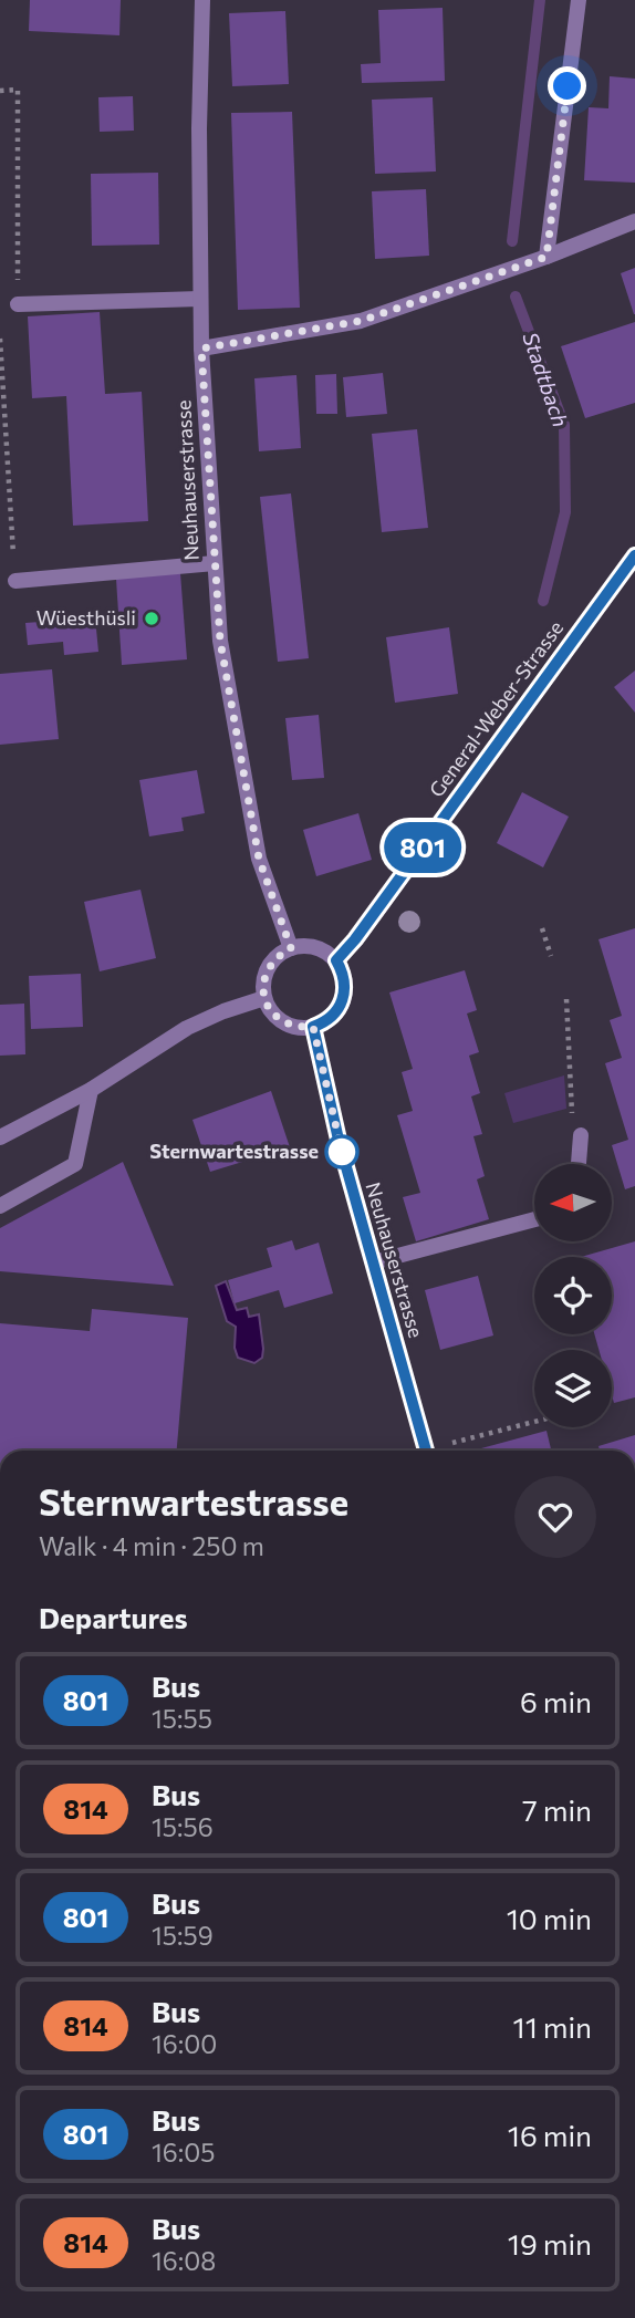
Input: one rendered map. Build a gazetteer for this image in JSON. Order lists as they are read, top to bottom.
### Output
{
  "streets": {
    "street": ["Neuhauserstrasse", "General-Weber-Strasse"]
  },
  "crossings": [
    ["Neuhauserstrasse", "General-Weber-Strasse"]
  ],
  "water": ["Stadtbach"],
  "places": ["Wüesthüsli", "Sternwartestrasse"],
  "lines": ["bus line 801"],
  "north": "left",
  "page": {
    "on_map": "801",
    "heading": [
      ["Sternwartestrasse", "Walk · 4 min · 250 m"],
      "Departures"
    ],
    "list": [
      {
        "mark": "801",
        "name": "Bus",
        "note": "15:55",
        "value": "6 min"
      },
      {
        "mark": "814",
        "name": "Bus",
        "note": "15:56",
        "value": "7 min"
      },
      {
        "mark": "801",
        "name": "Bus",
        "note": "15:59",
        "value": "10 min"
      },
      {
        "mark": "814",
        "name": "Bus",
        "note": "16:00",
        "value": "11 min"
      },
      {
        "mark": "801",
        "name": "Bus",
        "note": "16:05",
        "value": "16 min"
      },
      {
        "mark": "814",
        "name": "Bus",
        "note": "16:08",
        "value": "19 min"
      }
    ]
  }
}
